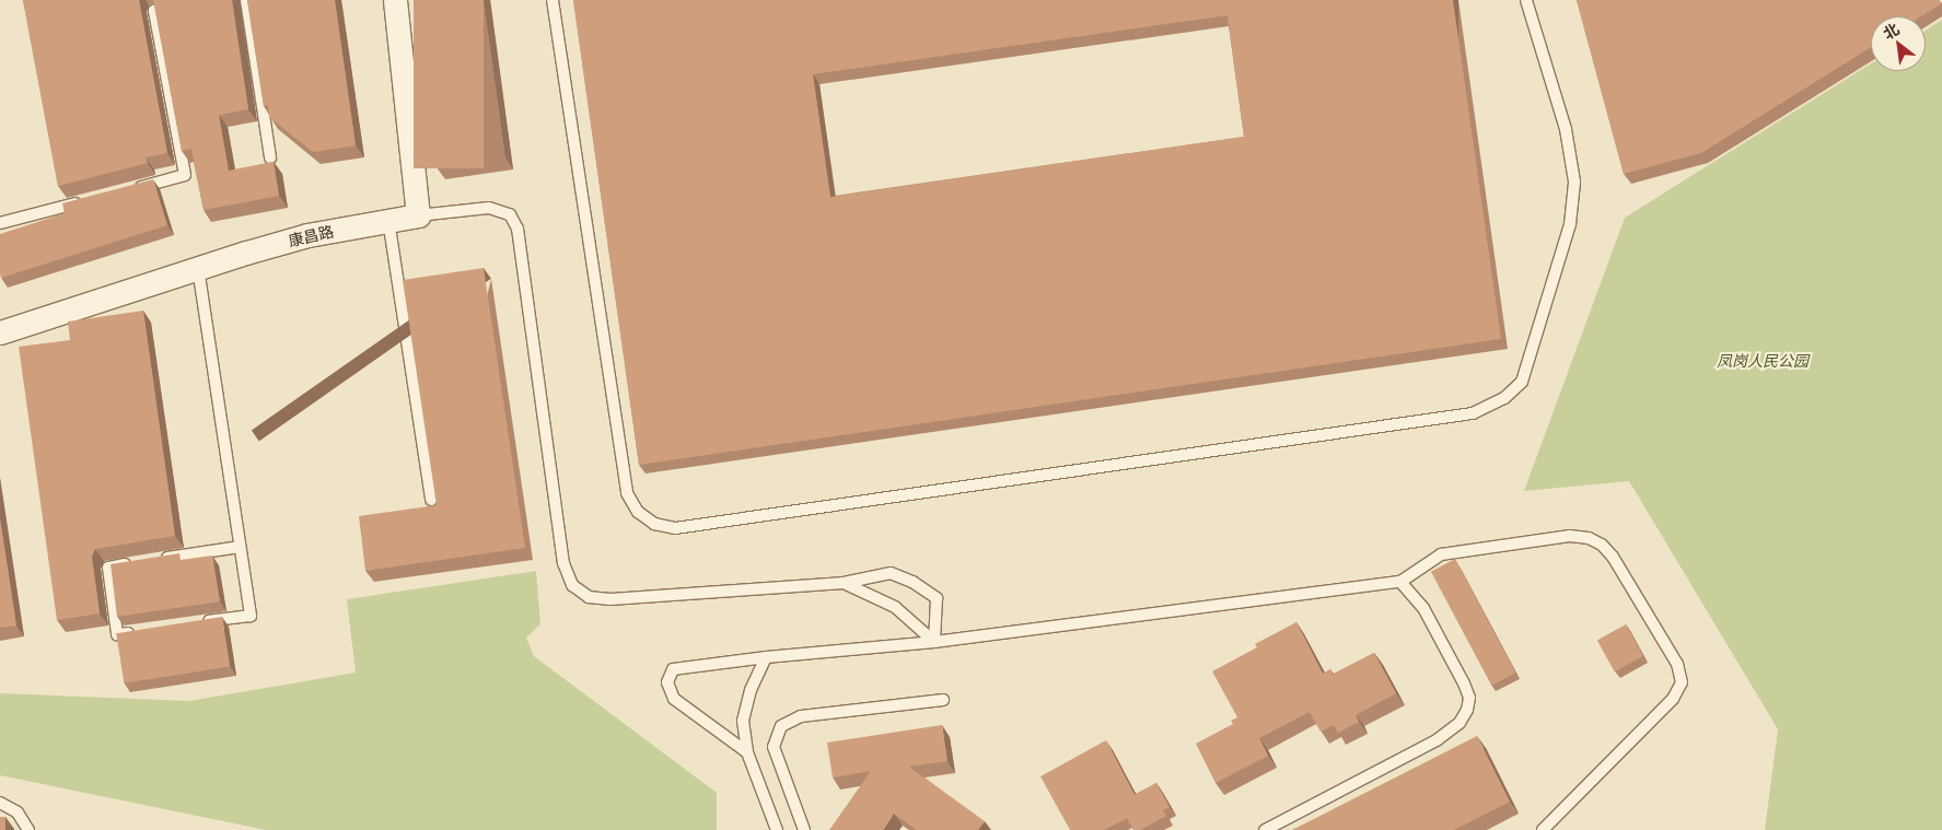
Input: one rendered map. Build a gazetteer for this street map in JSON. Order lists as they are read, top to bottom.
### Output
{
  "streets": {
    "street": ["康昌路"]
  },
  "parks": ["凤岗人民公园"],
  "north": "top left"
}
